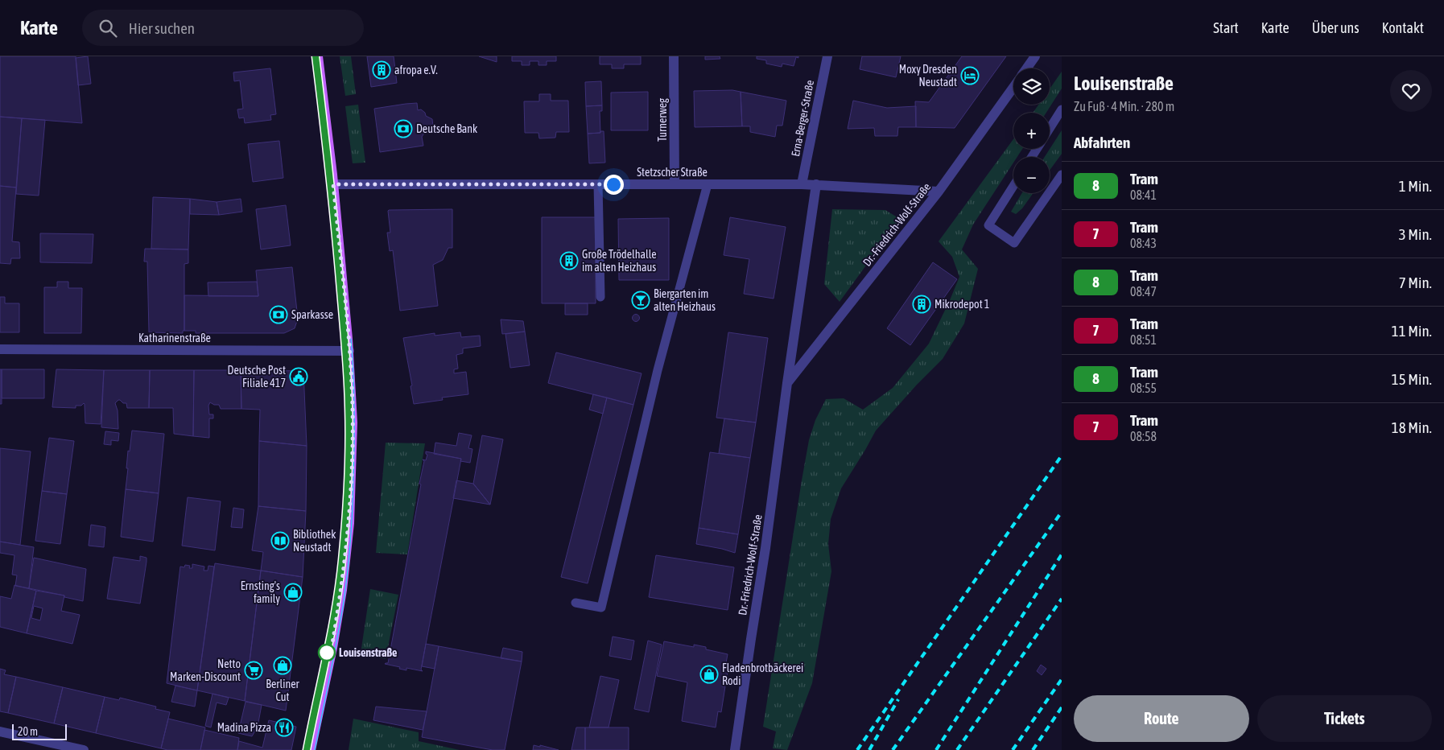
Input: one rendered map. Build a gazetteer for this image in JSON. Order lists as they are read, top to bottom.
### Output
{
  "streets": {
    "street": [
      "Erna-Berger-Straße",
      "Turnerweg",
      "Stetzscher Straße",
      "Dr.-Friedrich-Wolf-Straße",
      "Katharinenstraße"
    ]
  },
  "crossings": [
    ["Erna-Berger-Straße", "Stetzscher Straße"],
    ["Turnerweg", "Stetzscher Straße"],
    ["Stetzscher Straße", "Dr.-Friedrich-Wolf-Straße"]
  ],
  "places": {
    "building": ["afropa e.V.", "Große Trödelhalle im alten Heizhaus", "Mikrodepot 1"],
    "hotel": ["Moxy Dresden Neustadt"],
    "bank": ["Deutsche Bank", "Sparkasse"],
    "bar": ["Biergarten im alten Heizhaus"],
    "public building": ["Deutsche Post Filiale 417"],
    "library": ["Bibliothek Neustadt"],
    "shop": ["Ernsting's family", "Berliner Cut", "Fladenbrotbäckerei Rodi"],
    "other": ["Louisenstraße"],
    "supermarket": ["Netto Marken-Discount"],
    "restaurant": ["Madina Pizza"]
  },
  "lines": ["tram line 8"],
  "scale_bar": "20 m",
  "page": {
    "header": "Karte",
    "search": "Hier suchen",
    "nav": [
      "Start",
      "Karte",
      "Über uns",
      "Kontakt"
    ],
    "heading": [
      ["Louisenstraße", "Zu Fuß · 4 Min. · 280 m"],
      "Abfahrten"
    ],
    "map_buttons": ["+", "−"],
    "list": [
      {
        "mark": "8",
        "name": "Tram",
        "note": "08:41",
        "value": "1 Min."
      },
      {
        "mark": "7",
        "name": "Tram",
        "note": "08:43",
        "value": "3 Min."
      },
      {
        "mark": "8",
        "name": "Tram",
        "note": "08:47",
        "value": "7 Min."
      },
      {
        "mark": "7",
        "name": "Tram",
        "note": "08:51",
        "value": "11 Min."
      },
      {
        "mark": "8",
        "name": "Tram",
        "note": "08:55",
        "value": "15 Min."
      },
      {
        "mark": "7",
        "name": "Tram",
        "note": "08:58",
        "value": "18 Min."
      }
    ],
    "buttons": ["Route", "Tickets"],
    "scale": "20 m"
  }
}
